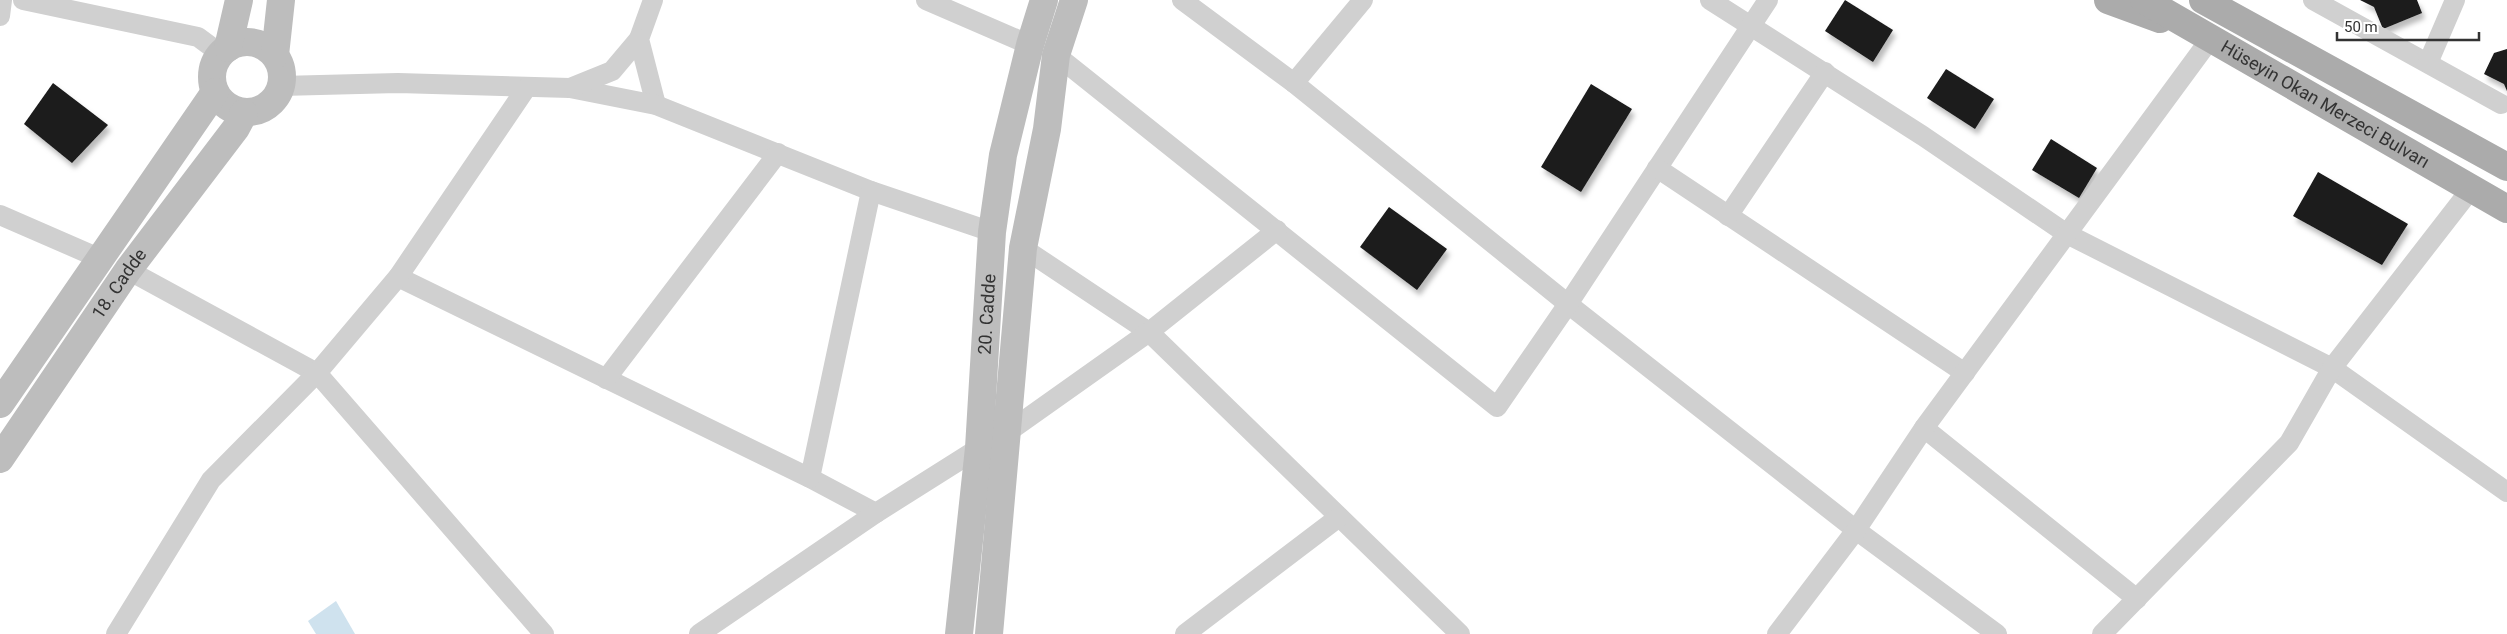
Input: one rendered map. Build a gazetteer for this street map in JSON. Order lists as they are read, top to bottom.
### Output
{
  "streets": {
    "main road": ["Hüseyin Okan Merzeci Bulvarı"],
    "street": ["18. Cadde", "20. Cadde"]
  },
  "scale_bar": "50 m"
}
